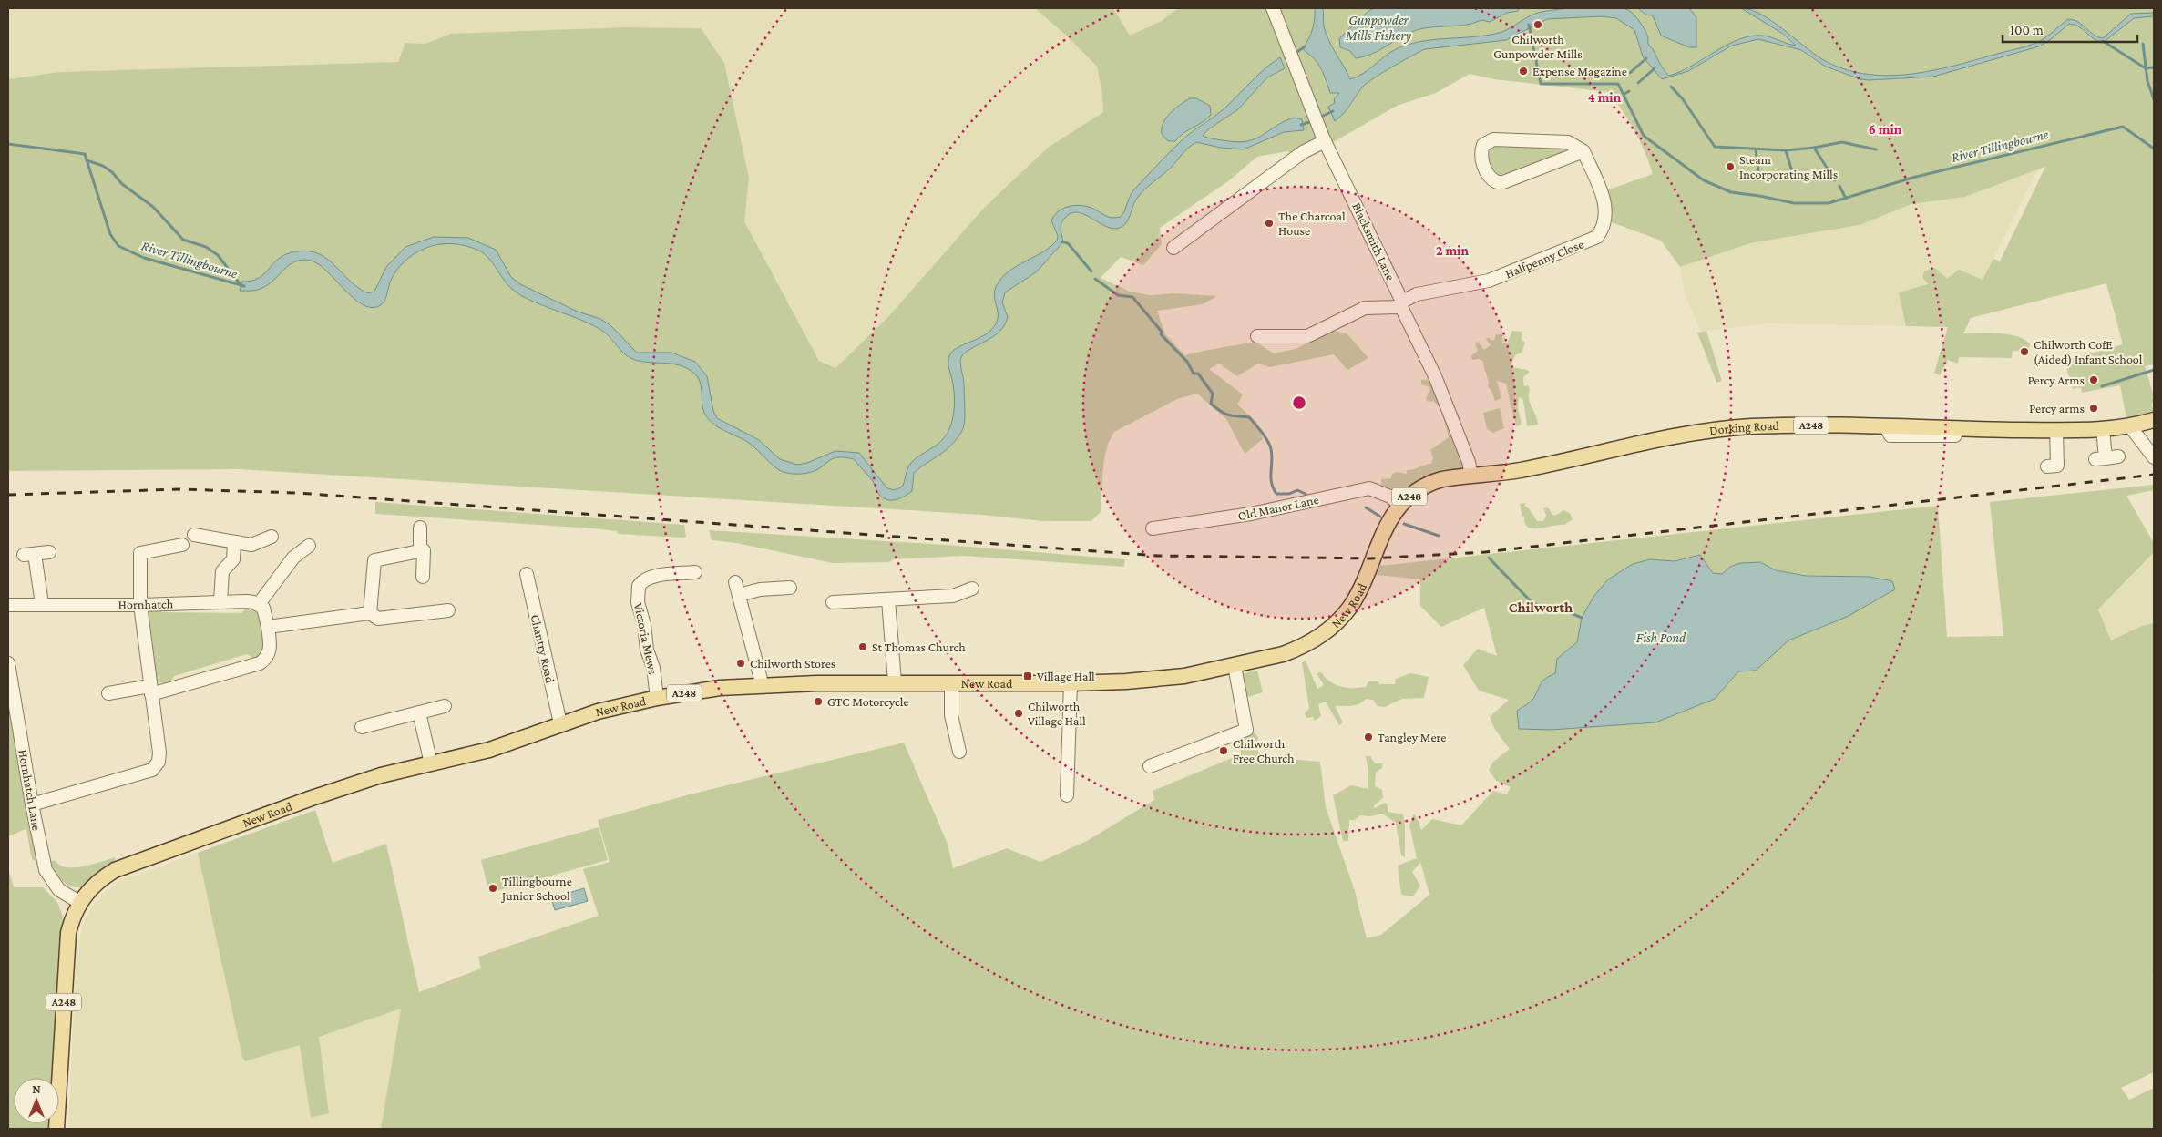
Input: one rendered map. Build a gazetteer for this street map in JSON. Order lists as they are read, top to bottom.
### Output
{
  "streets": {
    "main road": ["A248", "Dorking Road", "New Road"],
    "street": [
      "Blacksmith Lane",
      "Halfpenny Close",
      "Old Manor Lane",
      "Hornhatch",
      "Victoria Mews",
      "Chantry Road",
      "Hornhatch Lane"
    ]
  },
  "crossings": [
    ["Blacksmith Lane", "Halfpenny Close"],
    ["Blacksmith Lane", "Dorking Road"],
    ["Dorking Road", "Old Manor Lane"],
    ["Dorking Road", "New Road"],
    ["New Road", "Victoria Mews"],
    ["New Road", "Chantry Road"],
    ["New Road", "Hornhatch Lane"]
  ],
  "districts": ["Chilworth"],
  "water": ["Gunpowder Mills Fishery", "River Tillingbourne", "Fish Pond"],
  "places": {
    "other": [
      "Chilworth Gunpowder Mills",
      "Expense Magazine",
      "Steam Incorporating Mills",
      "The Charcoal House",
      "Chilworth CofE (Aided) Infant School",
      "Percy Arms",
      "Percy arms",
      "St Thomas Church",
      "Chilworth Stores",
      "GTC Motorcycle",
      "Chilworth Village Hall",
      "Tangley Mere",
      "Chilworth Free Church",
      "Tillingbourne Junior School"
    ],
    "transit": ["Village Hall"]
  },
  "scale_bar": "100 m",
  "north": "top",
  "rings": ["4 min", "6 min", "2 min"]
}
